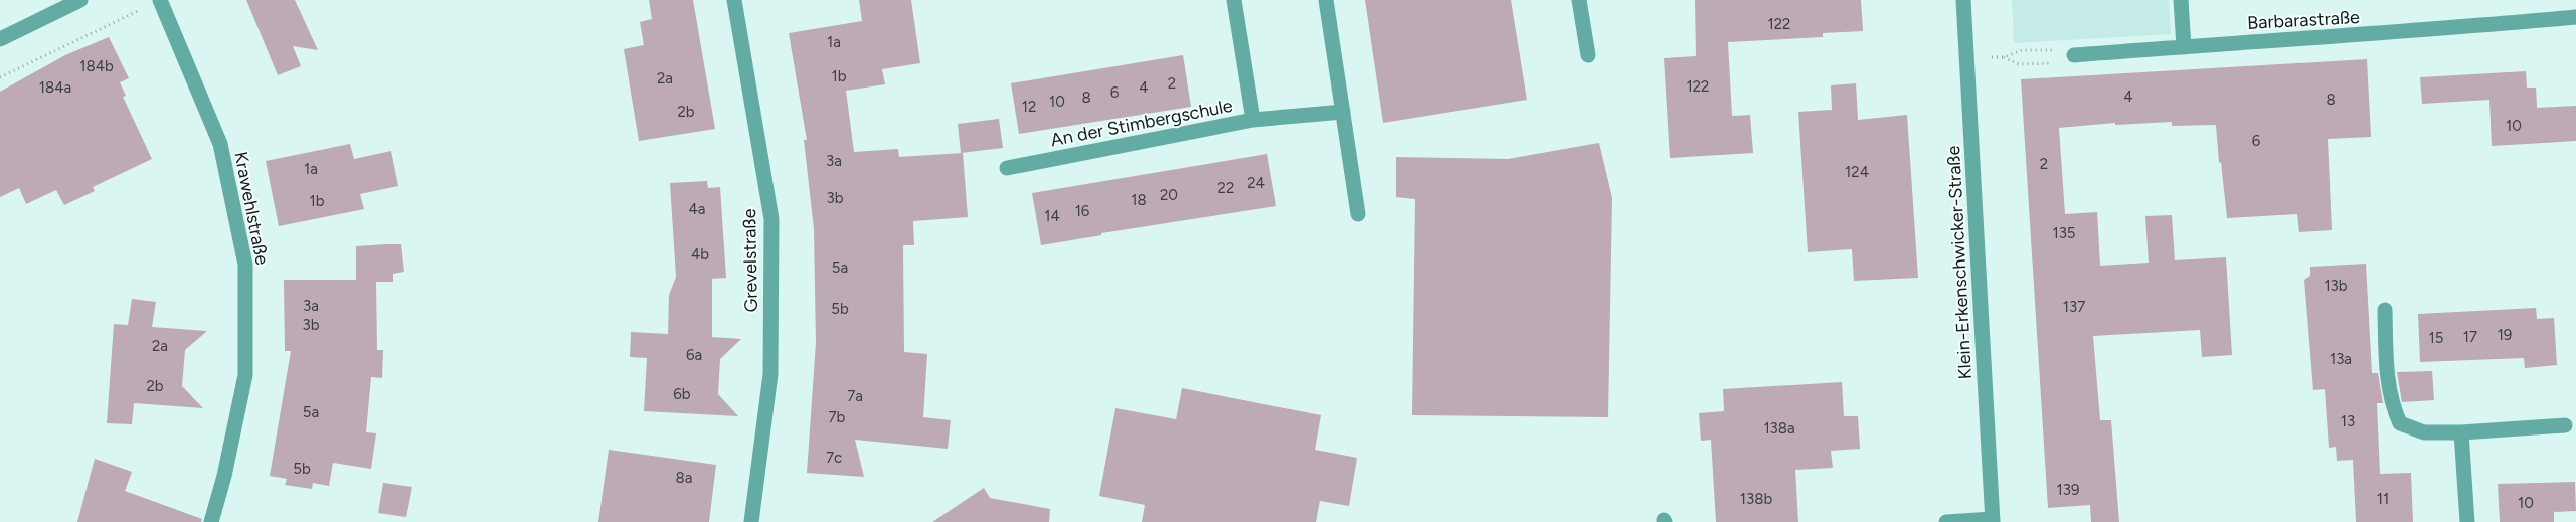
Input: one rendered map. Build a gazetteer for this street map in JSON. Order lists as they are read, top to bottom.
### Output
{
  "streets": {
    "street": [
      "Barbarastraße",
      "An der Stimbergschule",
      "Krawehlstraße",
      "Grevelstraße",
      "Klein-Erkenschwicker-Straße"
    ]
  },
  "house_numbers": [
    "122",
    "1a",
    "184b",
    "1b",
    "2a",
    "2",
    "122",
    "184a",
    "4",
    "6",
    "4",
    "8",
    "8",
    "10",
    "12",
    "2b",
    "10",
    "6",
    "3a",
    "2",
    "1a",
    "124",
    "24",
    "22",
    "20",
    "3b",
    "18",
    "1b",
    "4a",
    "16",
    "14",
    "135",
    "4b",
    "5a",
    "13b",
    "3a",
    "137",
    "5b",
    "3b",
    "19",
    "17",
    "15",
    "2a",
    "6a",
    "13a",
    "2b",
    "6b",
    "7a",
    "5a",
    "7b",
    "13",
    "138a",
    "7c",
    "5b",
    "8a",
    "139",
    "138b",
    "11",
    "10"
  ]
}
